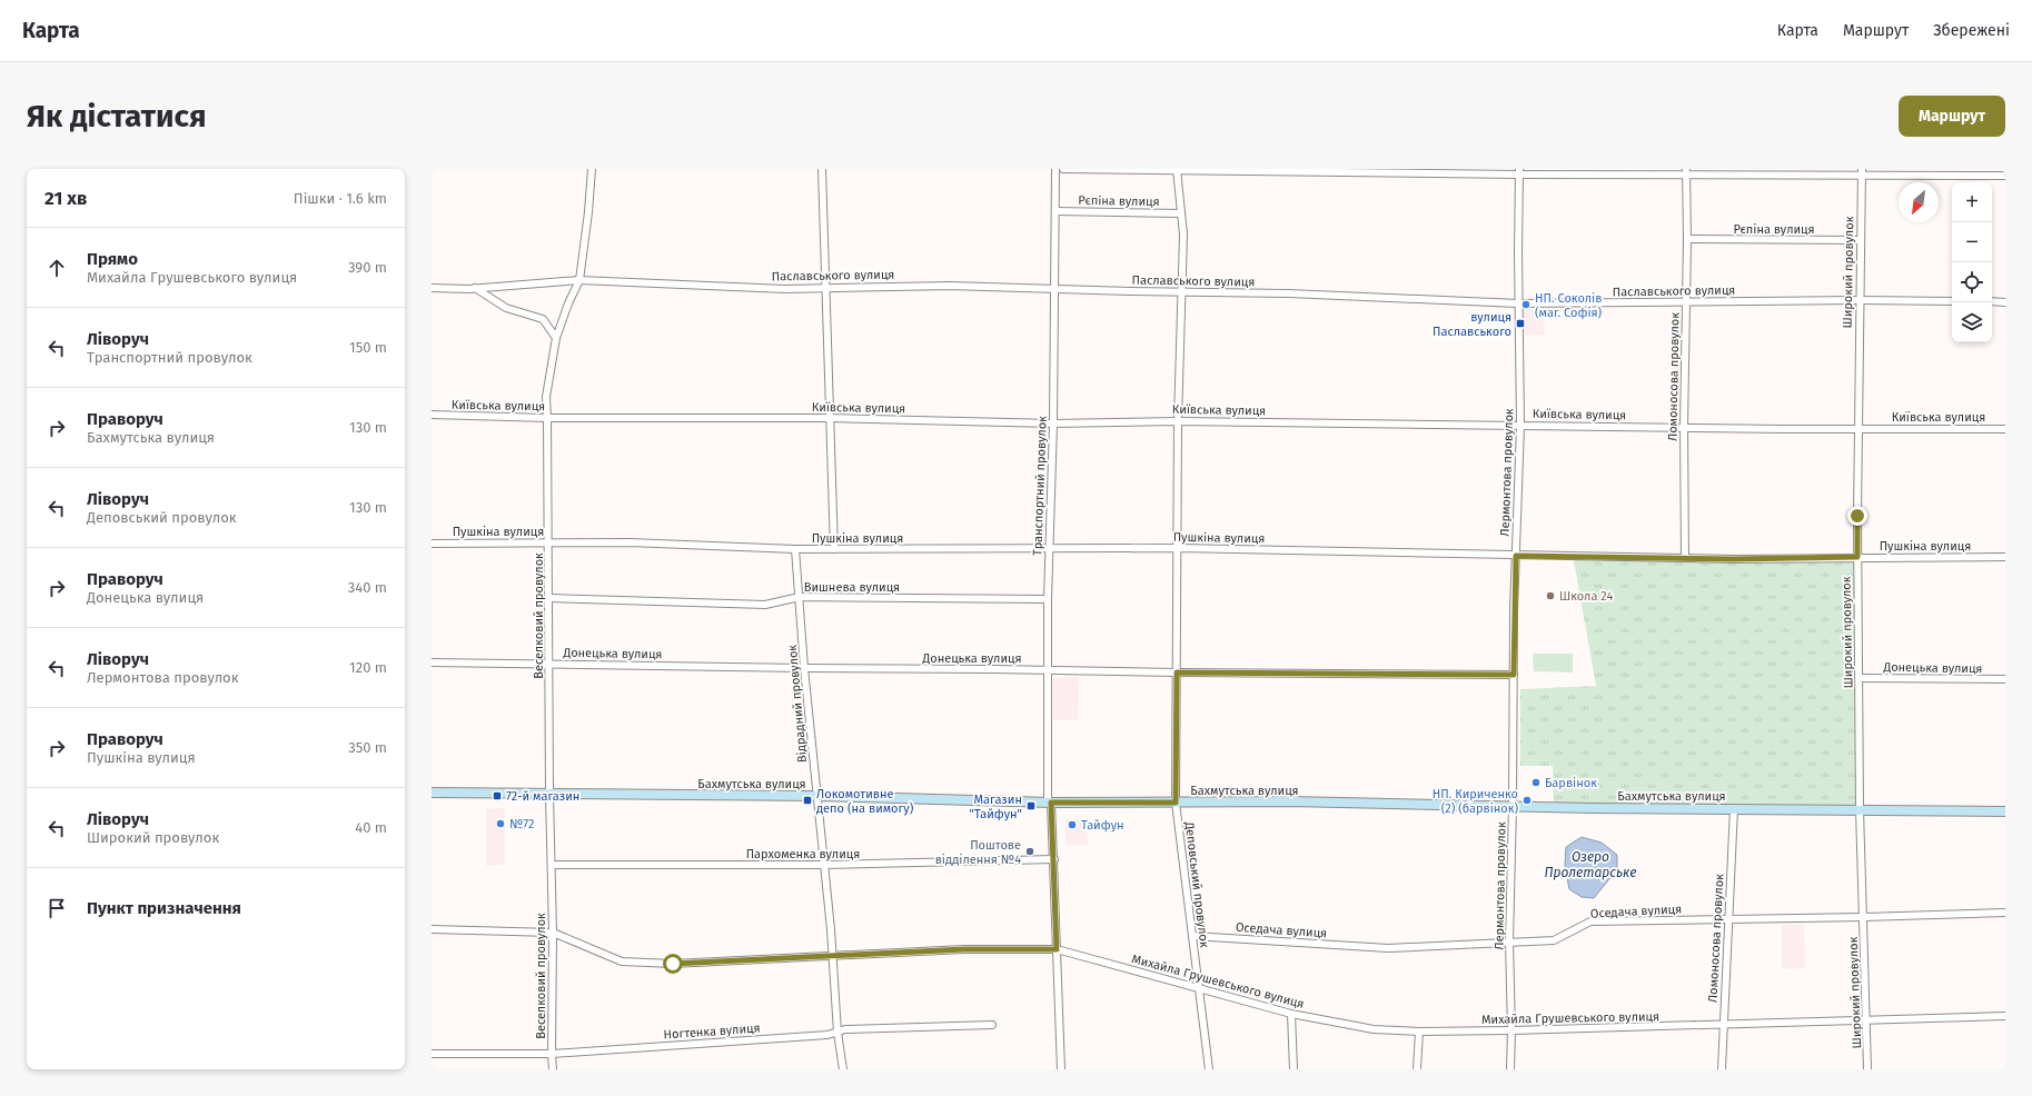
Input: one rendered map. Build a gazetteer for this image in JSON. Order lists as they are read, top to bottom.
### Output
{
  "streets": {
    "street": [
      "Рєпіна вулиця",
      "Широкий провулок",
      "Паславського вулиця",
      "Ломоносова провулок",
      "Київська вулиця",
      "Лермонтова провулок",
      "Транспортний провулок",
      "Пушкіна вулиця",
      "Вишнева вулиця",
      "Веселковий провулок",
      "Донецька вулиця",
      "Відрадний провулок",
      "Бахмутська вулиця",
      "Пархоменка вулиця",
      "Деповський провулок",
      "Оседача вулиця",
      "Михайла Грушевського вулиця",
      "Ногтенка вулиця"
    ]
  },
  "crossings": [
    ["Рєпіна вулиця", "Широкий провулок"],
    ["Рєпіна вулиця", "Ломоносова провулок"],
    ["Рєпіна вулиця", "Транспортний провулок"],
    ["Рєпіна вулиця", "Деповський провулок"],
    ["Широкий провулок", "Паславського вулиця"],
    ["Широкий провулок", "Київська вулиця"],
    ["Широкий провулок", "Пушкіна вулиця"],
    ["Широкий провулок", "Донецька вулиця"],
    ["Широкий провулок", "Бахмутська вулиця"],
    ["Широкий провулок", "Оседача вулиця"],
    ["Широкий провулок", "Михайла Грушевського вулиця"],
    ["Паславського вулиця", "Ломоносова провулок"],
    ["Паславського вулиця", "Лермонтова провулок"],
    ["Паславського вулиця", "Транспортний провулок"],
    ["Паславського вулиця", "Веселковий провулок"],
    ["Паславського вулиця", "Деповський провулок"],
    ["Ломоносова провулок", "Київська вулиця"],
    ["Ломоносова провулок", "Пушкіна вулиця"],
    ["Ломоносова провулок", "Бахмутська вулиця"],
    ["Ломоносова провулок", "Оседача вулиця"],
    ["Ломоносова провулок", "Михайла Грушевського вулиця"],
    ["Київська вулиця", "Лермонтова провулок"],
    ["Київська вулиця", "Транспортний провулок"],
    ["Київська вулиця", "Веселковий провулок"],
    ["Київська вулиця", "Деповський провулок"],
    ["Лермонтова провулок", "Пушкіна вулиця"],
    ["Лермонтова провулок", "Донецька вулиця"],
    ["Лермонтова провулок", "Бахмутська вулиця"],
    ["Лермонтова провулок", "Оседача вулиця"],
    ["Лермонтова провулок", "Михайла Грушевського вулиця"],
    ["Транспортний провулок", "Пушкіна вулиця"],
    ["Транспортний провулок", "Вишнева вулиця"],
    ["Транспортний провулок", "Донецька вулиця"],
    ["Транспортний провулок", "Бахмутська вулиця"],
    ["Транспортний провулок", "Пархоменка вулиця"],
    ["Транспортний провулок", "Михайла Грушевського вулиця"],
    ["Пушкіна вулиця", "Веселковий провулок"],
    ["Пушкіна вулиця", "Відрадний провулок"],
    ["Пушкіна вулиця", "Деповський провулок"],
    ["Вишнева вулиця", "Веселковий провулок"],
    ["Вишнева вулиця", "Відрадний провулок"],
    ["Веселковий провулок", "Донецька вулиця"],
    ["Веселковий провулок", "Бахмутська вулиця"],
    ["Веселковий провулок", "Пархоменка вулиця"],
    ["Веселковий провулок", "Михайла Грушевського вулиця"],
    ["Веселковий провулок", "Ногтенка вулиця"],
    ["Донецька вулиця", "Відрадний провулок"],
    ["Донецька вулиця", "Деповський провулок"],
    ["Відрадний провулок", "Бахмутська вулиця"],
    ["Відрадний провулок", "Пархоменка вулиця"],
    ["Відрадний провулок", "Михайла Грушевського вулиця"],
    ["Відрадний провулок", "Ногтенка вулиця"],
    ["Бахмутська вулиця", "Деповський провулок"],
    ["Деповський провулок", "Оседача вулиця"],
    ["Деповський провулок", "Михайла Грушевського вулиця"]
  ],
  "water": ["Озеро Пролетарське"],
  "places": {
    "other": [
      "НП. Соколів (маг. Софія)",
      "Школа 24",
      "Барвінок",
      "НП. Кириченко (2) (барвінок)",
      "№72",
      "Тайфун",
      "Поштове відділення №4"
    ],
    "transit": [
      "вулиця Паславського",
      "72-й магазин",
      "Локомотивне депо (на вимогу)",
      "Магазин \"Тайфун\""
    ]
  },
  "north": "bottom left",
  "page": {
    "header": "Карта",
    "nav": ["Карта", "Маршрут", "Збережені"],
    "buttons": "Маршрут",
    "title": "Як дістатися",
    "heading": ["21 хв", "Пішки · 1.6 km"],
    "map_buttons": ["+", "−"],
    "list": [
      ["Прямо", "Михайла Грушевського вулиця", "390 m"],
      ["Ліворуч", "Транспортний провулок", "150 m"],
      ["Праворуч", "Бахмутська вулиця", "130 m"],
      ["Ліворуч", "Деповський провулок", "130 m"],
      ["Праворуч", "Донецька вулиця", "340 m"],
      ["Ліворуч", "Лермонтова провулок", "120 m"],
      ["Праворуч", "Пушкіна вулиця", "350 m"],
      ["Ліворуч", "Широкий провулок", "40 m"],
      "Пункт призначення"
    ]
  }
}
